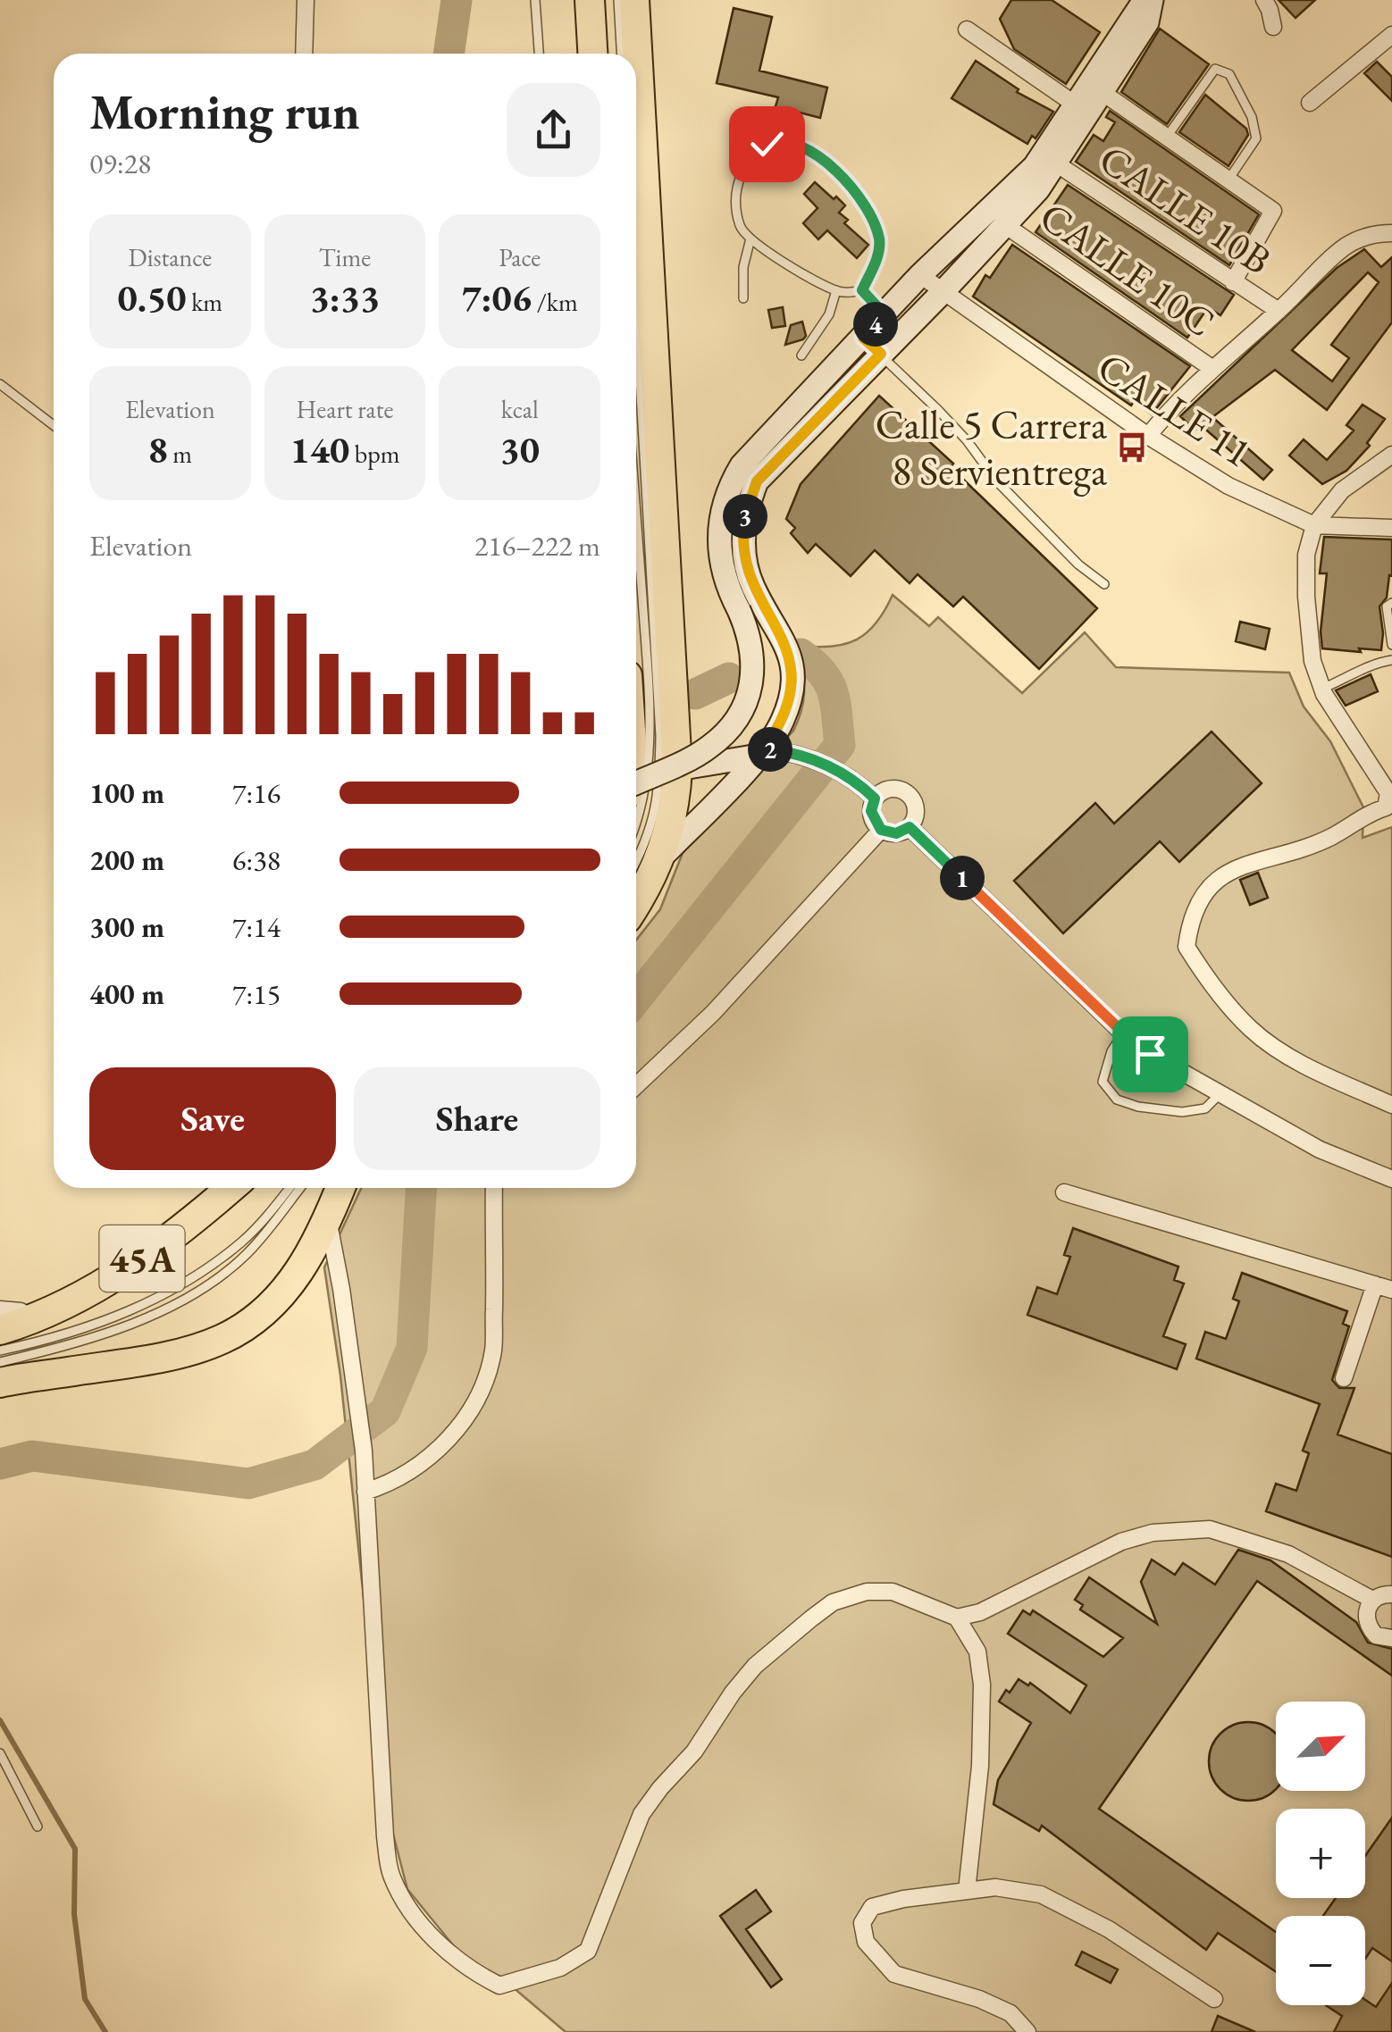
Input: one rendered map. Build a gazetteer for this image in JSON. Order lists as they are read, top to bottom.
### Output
{
  "streets": {
    "highway": ["45A"],
    "street": ["CALLE 10B", "CALLE 10C", "CALLE 11"]
  },
  "places": {
    "bus stop": ["Calle 5 Carrera 8 Servientrega"]
  },
  "north": "top right",
  "page": {
    "heading": ["Morning run", "09:28"],
    "stats": [
      ["Distance", "0.50 km"],
      ["Time", "3:33"],
      ["Pace", "7:06 /km"],
      ["Elevation", "8 m"],
      ["Heart rate", "140 bpm"],
      ["kcal", "30"]
    ],
    "pins": [
      "4",
      "3",
      "2",
      "1"
    ],
    "chart": ["Elevation", "216–222 m"],
    "list": [
      {
        "name": "100 m",
        "note": "7:16"
      },
      {
        "name": "200 m",
        "note": "6:38"
      },
      {
        "name": "300 m",
        "note": "7:14"
      },
      {
        "name": "400 m",
        "note": "7:15"
      }
    ],
    "buttons": ["Save", "Share"],
    "map_buttons": ["+", "−"]
  }
}
